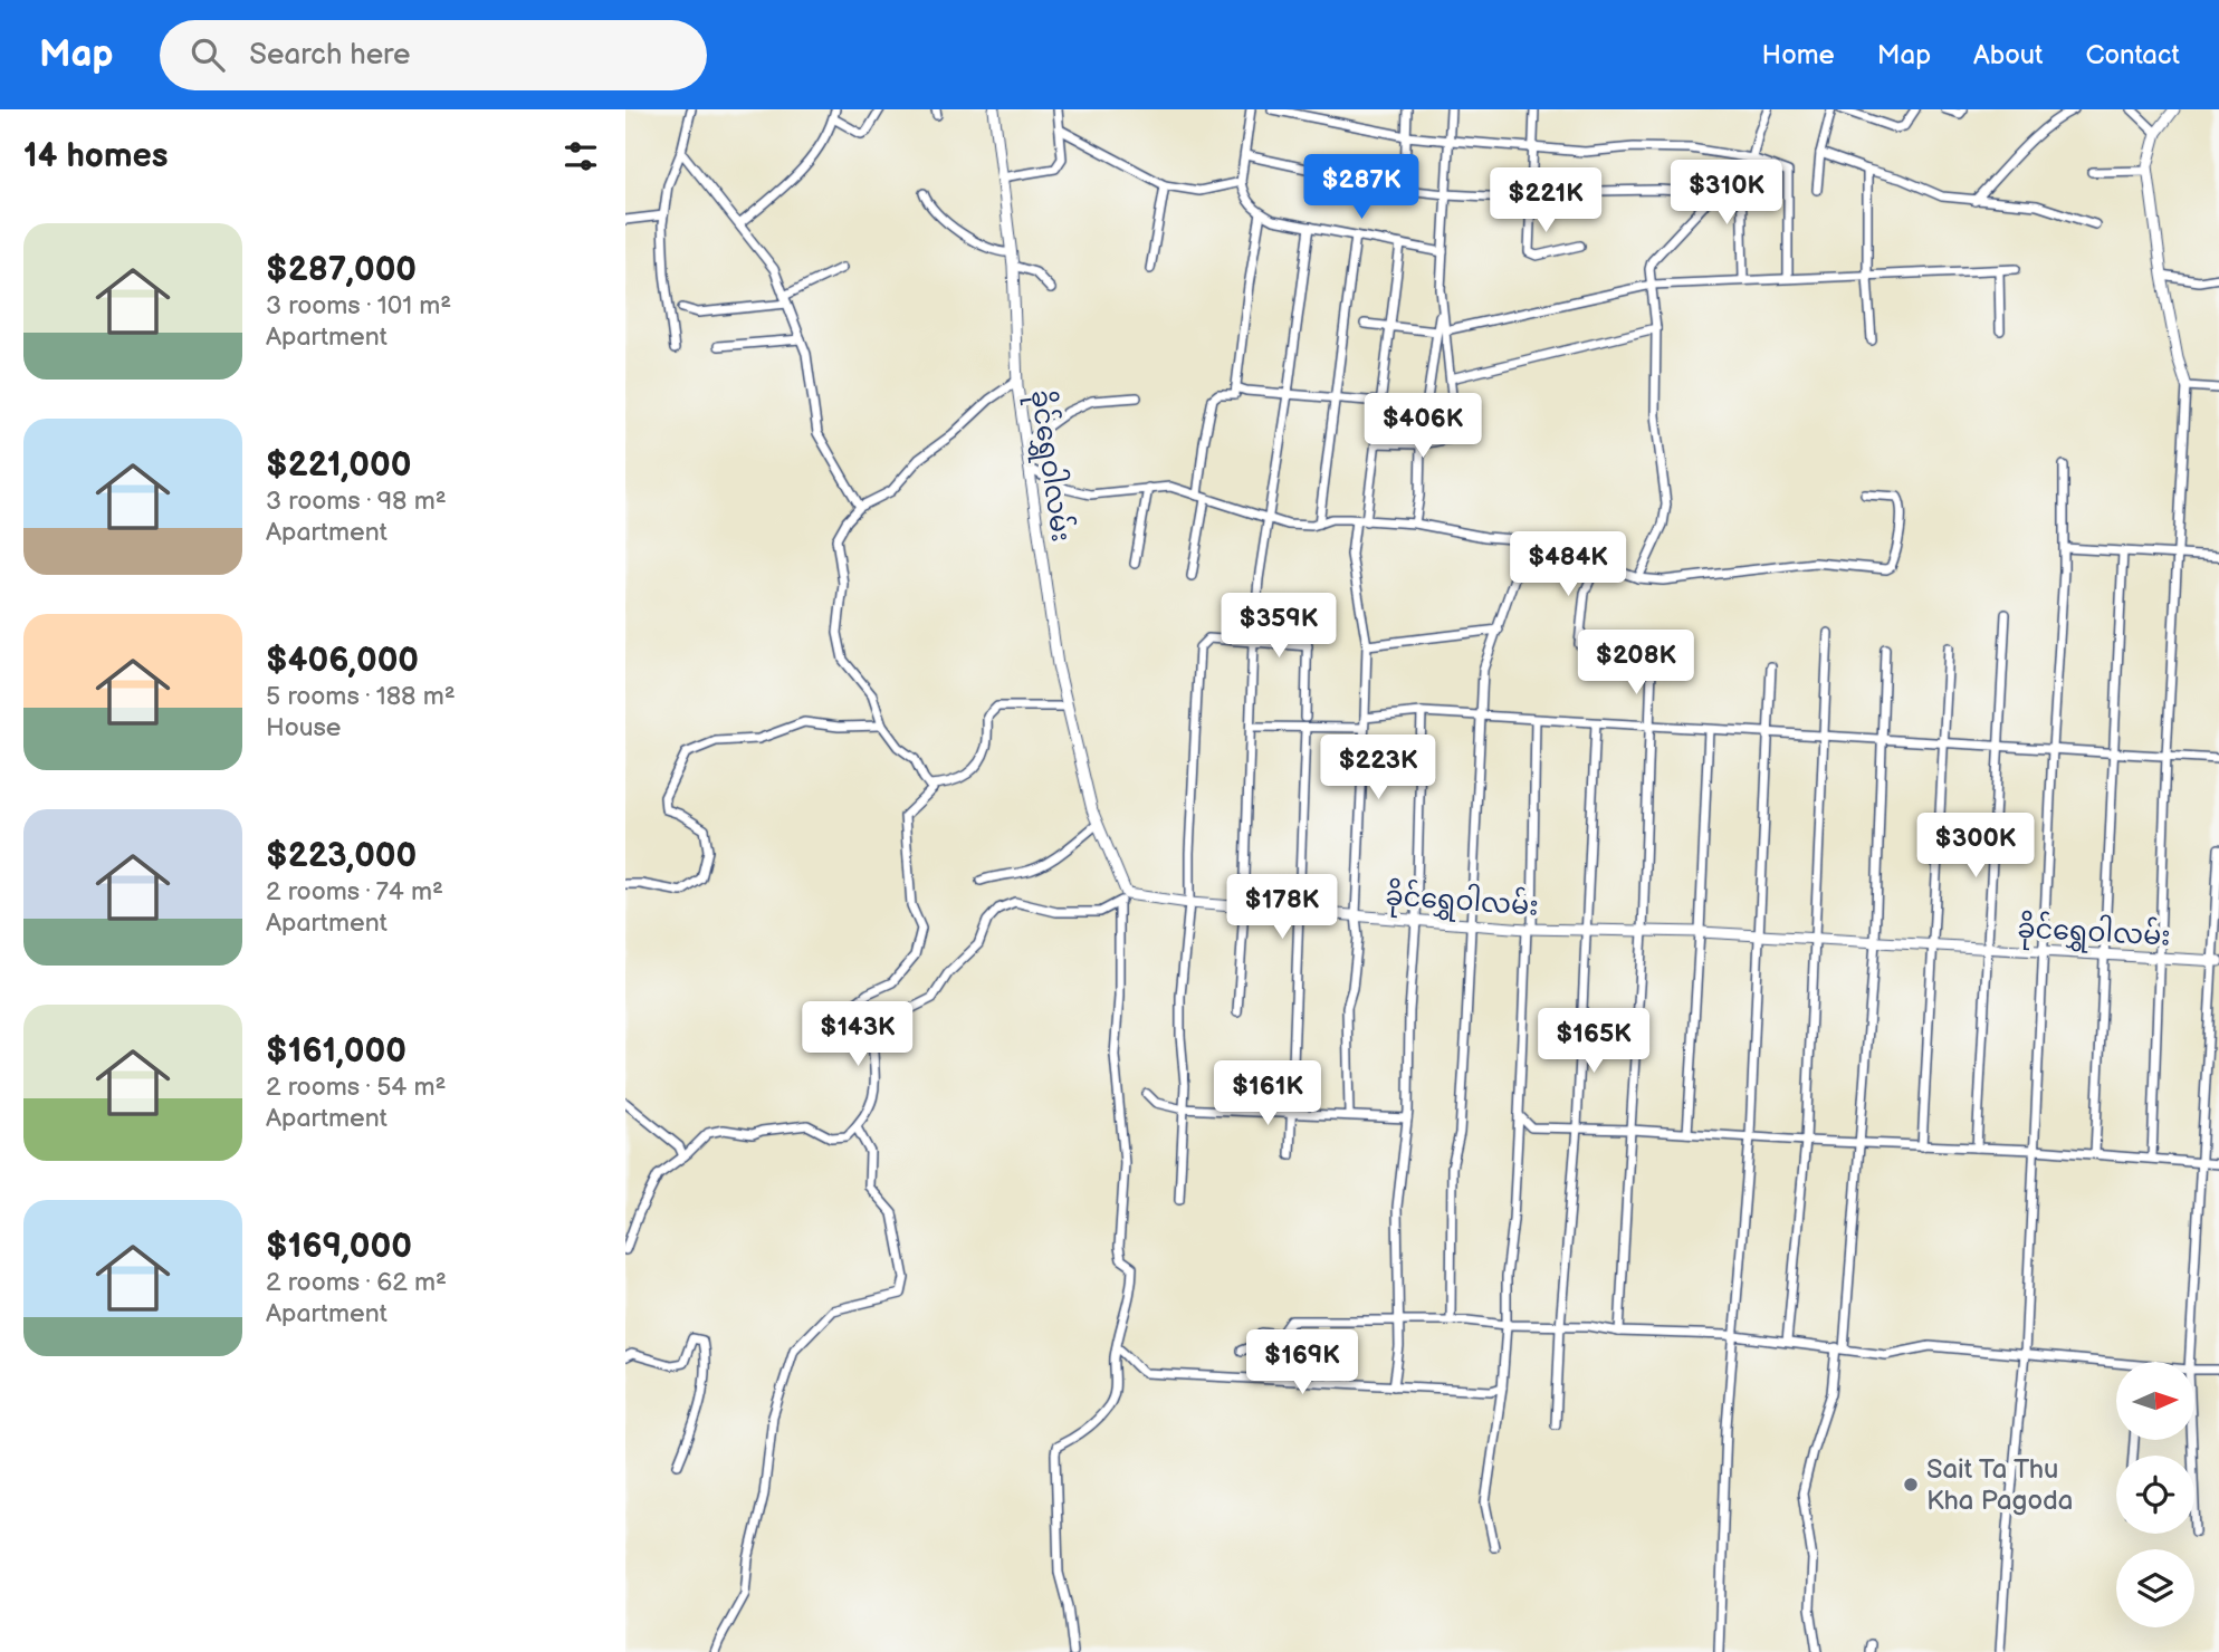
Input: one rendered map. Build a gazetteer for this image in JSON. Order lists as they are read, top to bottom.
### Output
{
  "streets": {
    "street": ["ခိုင်ရွှေဝါလမ်း"]
  },
  "places": ["Sait Ta Thu Kha Pagoda"],
  "north": "right",
  "page": {
    "header": "Map",
    "search": "Search here",
    "nav": [
      "Home",
      "Map",
      "About",
      "Contact"
    ],
    "heading": "14 homes",
    "price": [
      "$287K",
      "$310K",
      "$221K",
      "$406K",
      "$484K",
      "$359K",
      "$208K",
      "$223K",
      "$300K",
      "$178K",
      "$143K",
      "$165K",
      "$161K",
      "$169K"
    ],
    "list": [
      {
        "name": "$287,000",
        "note": "3 rooms · 101 m² · Apartment"
      },
      {
        "name": "$221,000",
        "note": "3 rooms · 98 m² · Apartment"
      },
      {
        "name": "$406,000",
        "note": "5 rooms · 188 m² · House"
      },
      {
        "name": "$223,000",
        "note": "2 rooms · 74 m² · Apartment"
      },
      {
        "name": "$161,000",
        "note": "2 rooms · 54 m² · Apartment"
      },
      {
        "name": "$169,000",
        "note": "2 rooms · 62 m² · Apartment"
      }
    ]
  }
}
